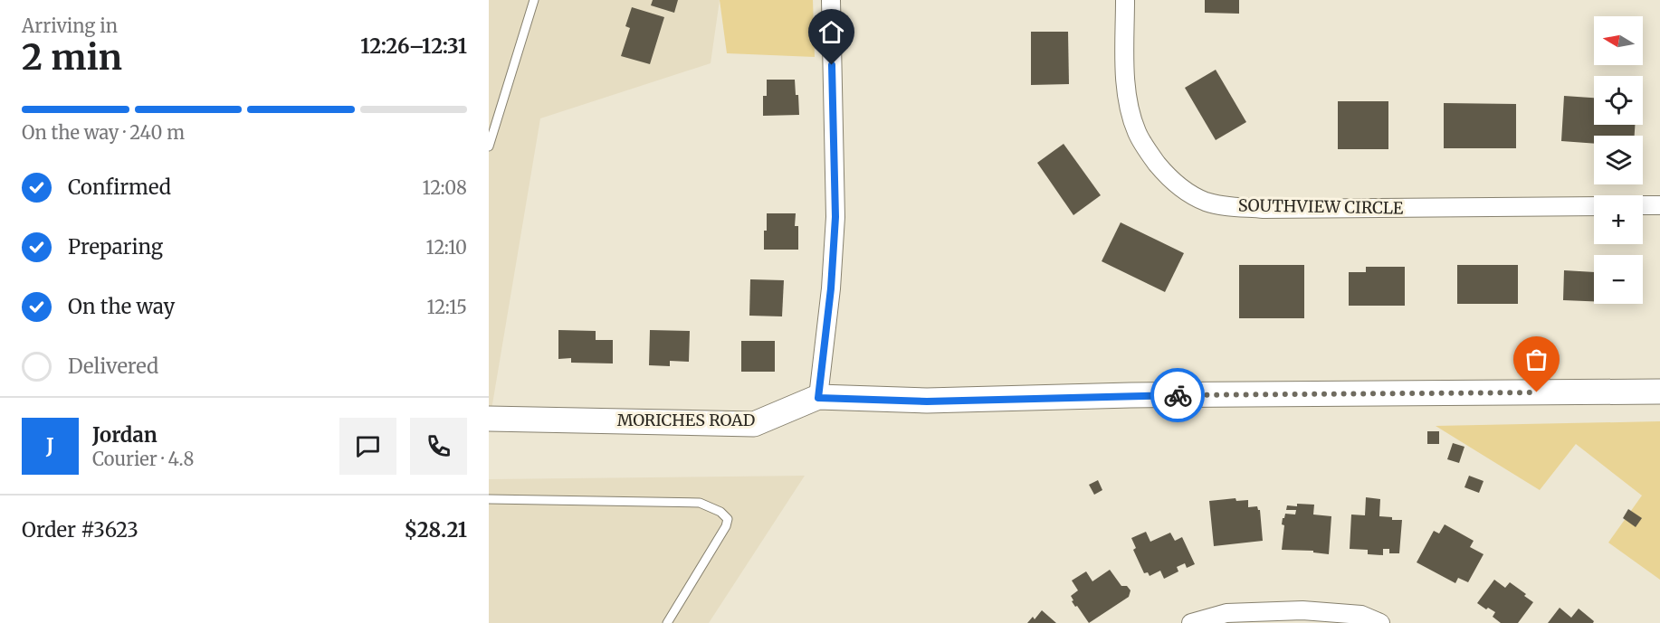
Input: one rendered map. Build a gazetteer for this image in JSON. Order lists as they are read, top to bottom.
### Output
{
  "streets": {
    "street": ["SOUTHVIEW CIRCLE", "MORICHES ROAD"]
  },
  "north": "left",
  "page": {
    "heading": ["2 min", "Arriving in", "12:26–12:31"],
    "panel": [
      "Jordan",
      "Courier · 4.8",
      "Order #3623",
      "$28.21"
    ],
    "map_buttons": ["+", "−"],
    "bar": "On the way · 240 m",
    "list": [
      ["Confirmed", "12:08"],
      ["Preparing", "12:10"],
      ["On the way", "12:15"],
      "Delivered"
    ],
    "round": "J"
  }
}
